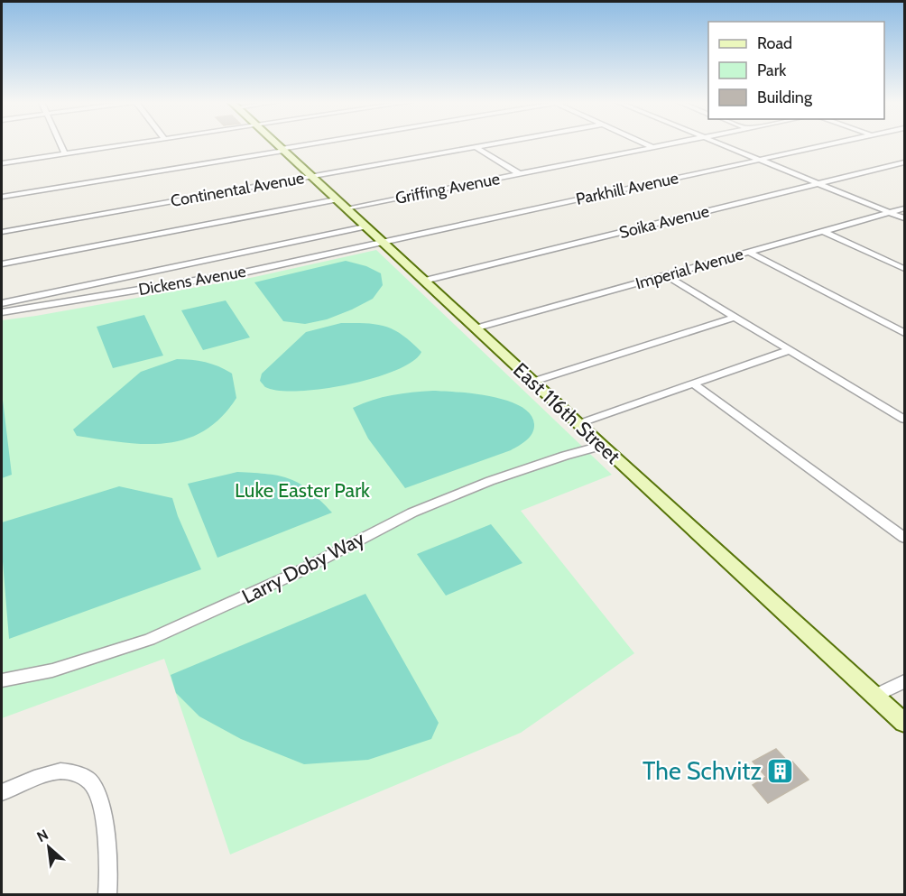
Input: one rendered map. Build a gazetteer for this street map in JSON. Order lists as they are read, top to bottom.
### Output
{
  "streets": {
    "main road": ["East 116th Street"],
    "street": [
      "Griffing Avenue",
      "Parkhill Avenue",
      "Continental Avenue",
      "Soika Avenue",
      "Imperial Avenue",
      "Dickens Avenue",
      "Larry Doby Way"
    ]
  },
  "crossings": [
    ["Griffing Avenue", "East 116th Street"],
    ["Parkhill Avenue", "Dickens Avenue"],
    ["Parkhill Avenue", "East 116th Street"],
    ["Continental Avenue", "East 116th Street"],
    ["Soika Avenue", "East 116th Street"],
    ["Imperial Avenue", "East 116th Street"],
    ["Dickens Avenue", "East 116th Street"],
    ["East 116th Street", "Larry Doby Way"]
  ],
  "parks": ["Luke Easter Park"],
  "places": {
    "building": ["The Schvitz"]
  },
  "legend": ["Road", "Park", "Building"],
  "north": "top left"
}
